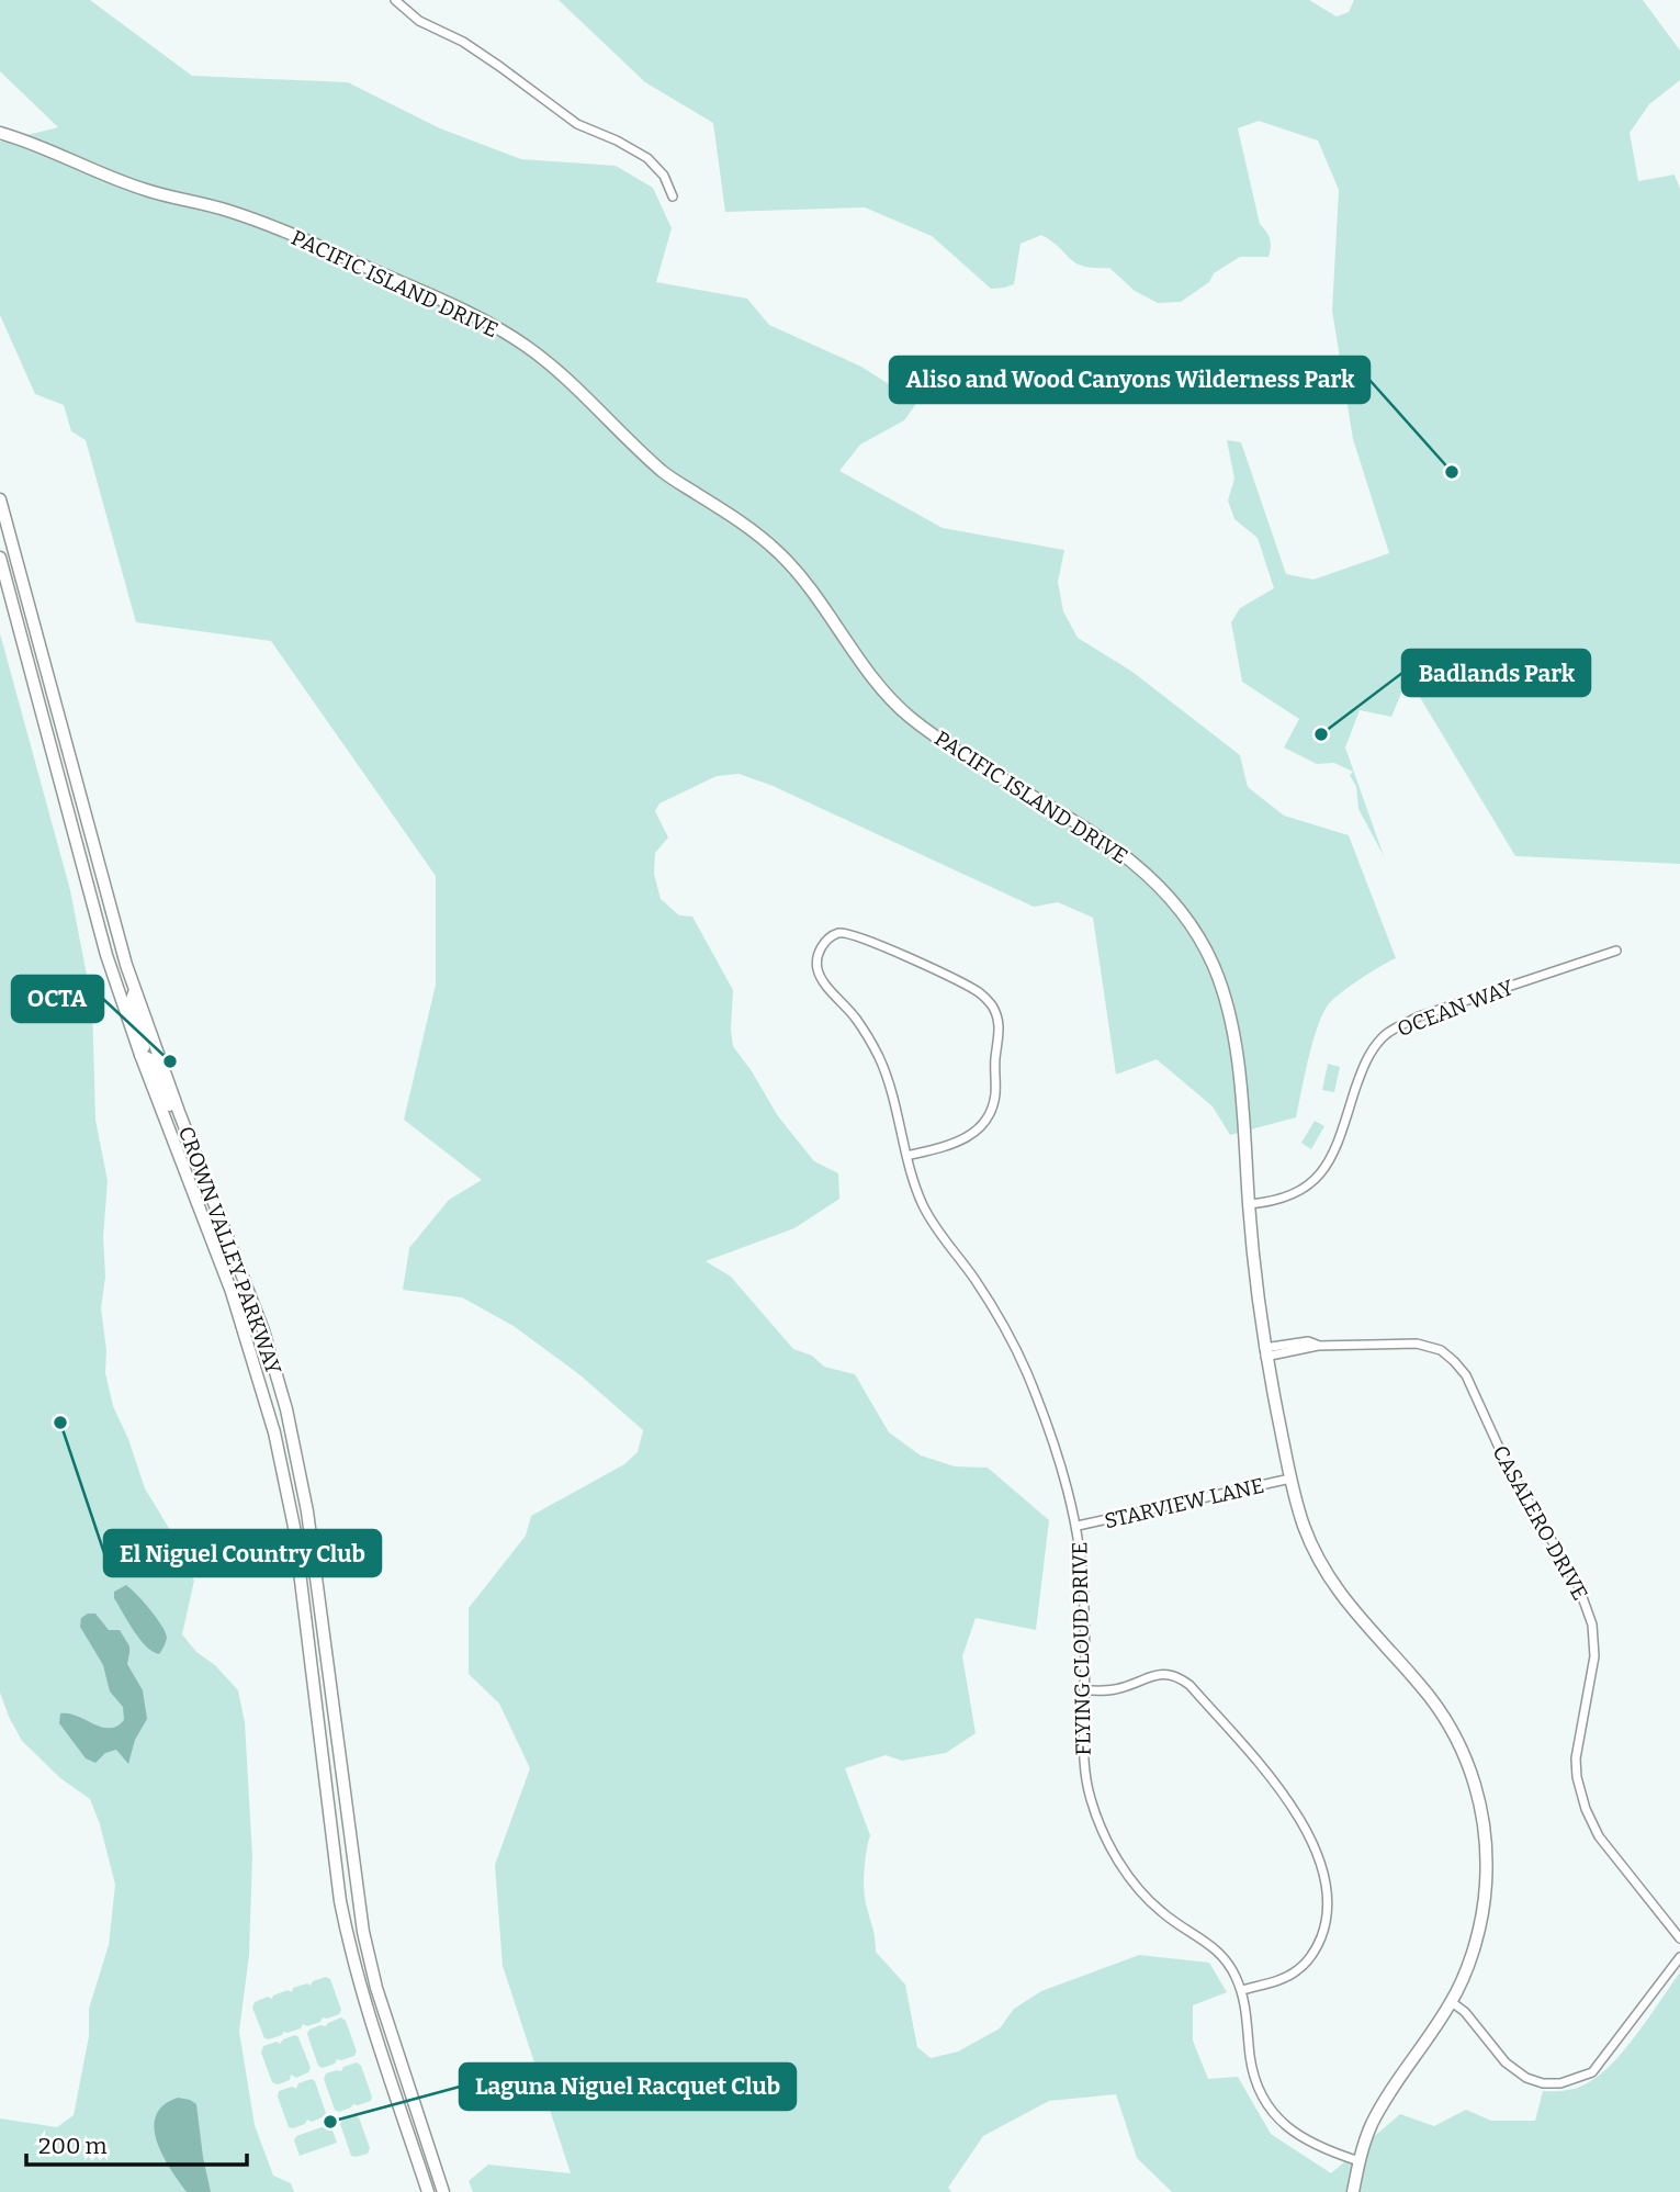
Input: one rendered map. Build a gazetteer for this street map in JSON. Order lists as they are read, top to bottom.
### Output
{
  "streets": {
    "main road": ["PACIFIC ISLAND DRIVE", "CROWN VALLEY PARKWAY"],
    "street": [
      "OCEAN WAY",
      "STARVIEW LANE",
      "CASALERO DRIVE",
      "FLYING CLOUD DRIVE"
    ]
  },
  "crossings": [
    ["PACIFIC ISLAND DRIVE", "OCEAN WAY"],
    ["PACIFIC ISLAND DRIVE", "STARVIEW LANE"],
    ["PACIFIC ISLAND DRIVE", "CASALERO DRIVE"],
    ["PACIFIC ISLAND DRIVE", "FLYING CLOUD DRIVE"],
    ["STARVIEW LANE", "FLYING CLOUD DRIVE"]
  ],
  "places": [
    "Aliso and Wood Canyons Wilderness Park",
    "Badlands Park",
    "OCTA",
    "El Niguel Country Club",
    "Laguna Niguel Racquet Club"
  ],
  "scale_bar": "200 m"
}
